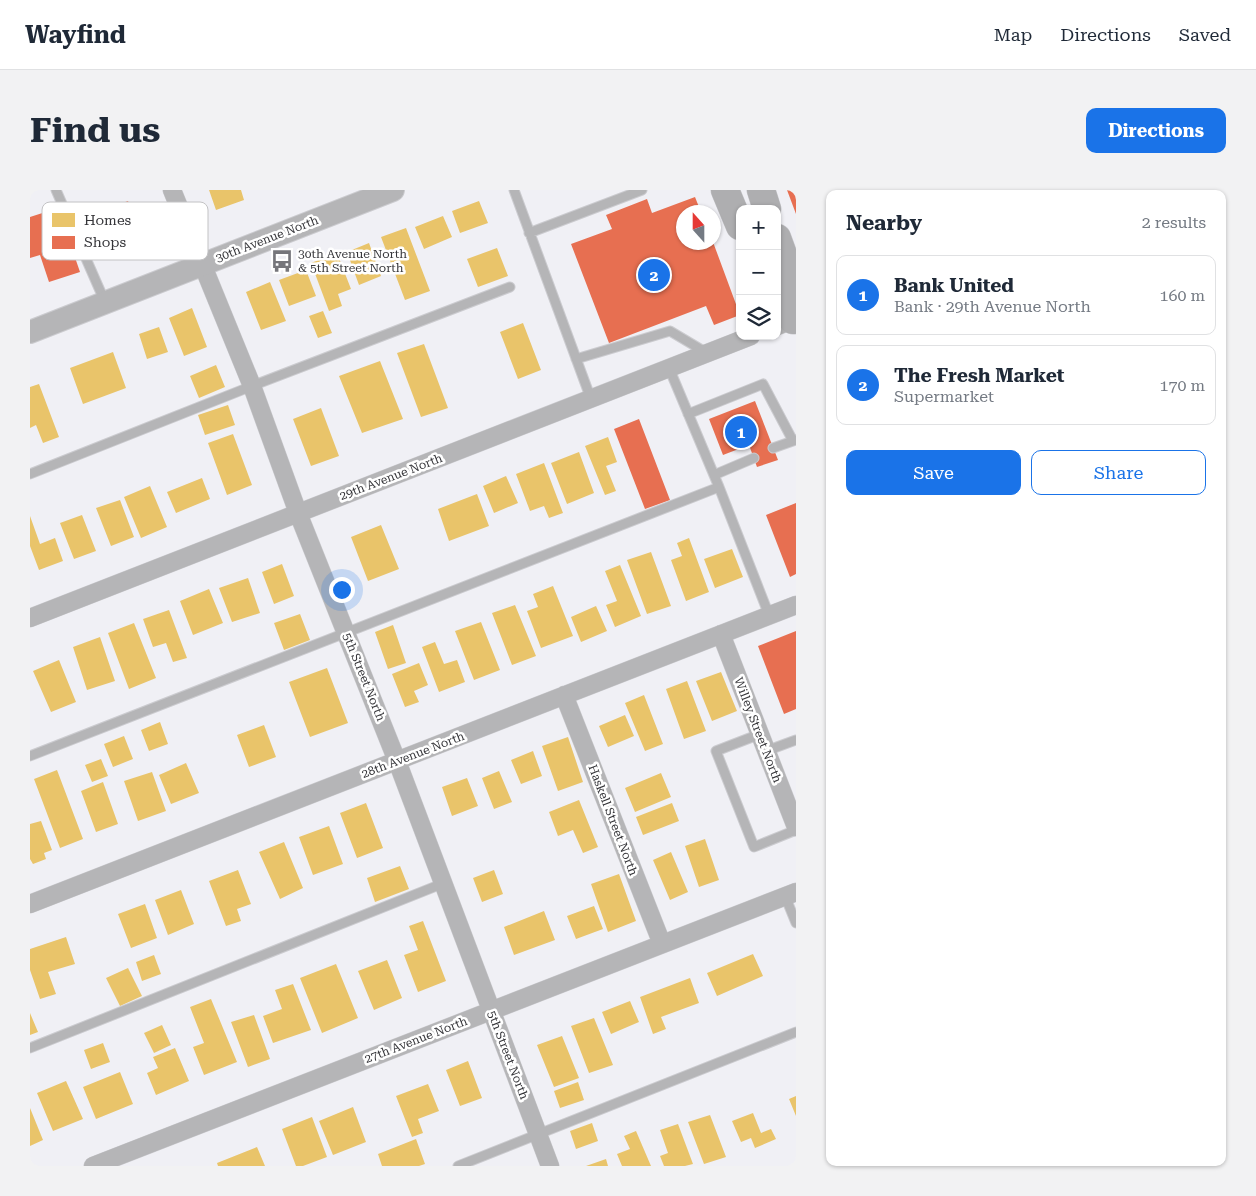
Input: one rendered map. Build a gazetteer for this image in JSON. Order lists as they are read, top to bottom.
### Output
{
  "streets": {
    "street": [
      "30th Avenue North",
      "29th Avenue North",
      "5th Street North",
      "Willey Street North",
      "28th Avenue North",
      "Haskell Street North",
      "27th Avenue North"
    ]
  },
  "crossings": [
    ["30th Avenue North", "5th Street North"],
    ["29th Avenue North", "5th Street North"],
    ["5th Street North", "28th Avenue North"],
    ["5th Street North", "27th Avenue North"],
    ["Willey Street North", "28th Avenue North"],
    ["28th Avenue North", "Haskell Street North"],
    ["Haskell Street North", "27th Avenue North"]
  ],
  "places": {
    "bus stop": ["30th Avenue North & 5th Street North"]
  },
  "legend": ["Homes", "Shops"],
  "north": "top",
  "page": {
    "header": "Wayfind",
    "nav": ["Map", "Directions", "Saved"],
    "buttons": [
      "Directions",
      ["Save", "Share"]
    ],
    "title": "Find us",
    "heading": ["Nearby", "2 results"],
    "map_buttons": ["+", "−"],
    "list": [
      {
        "mark": "1",
        "name": "Bank United",
        "note": "Bank · 29th Avenue North",
        "value": "160 m"
      },
      {
        "mark": "2",
        "name": "The Fresh Market",
        "note": "Supermarket",
        "value": "170 m"
      }
    ],
    "pins": ["2", "1"]
  }
}
